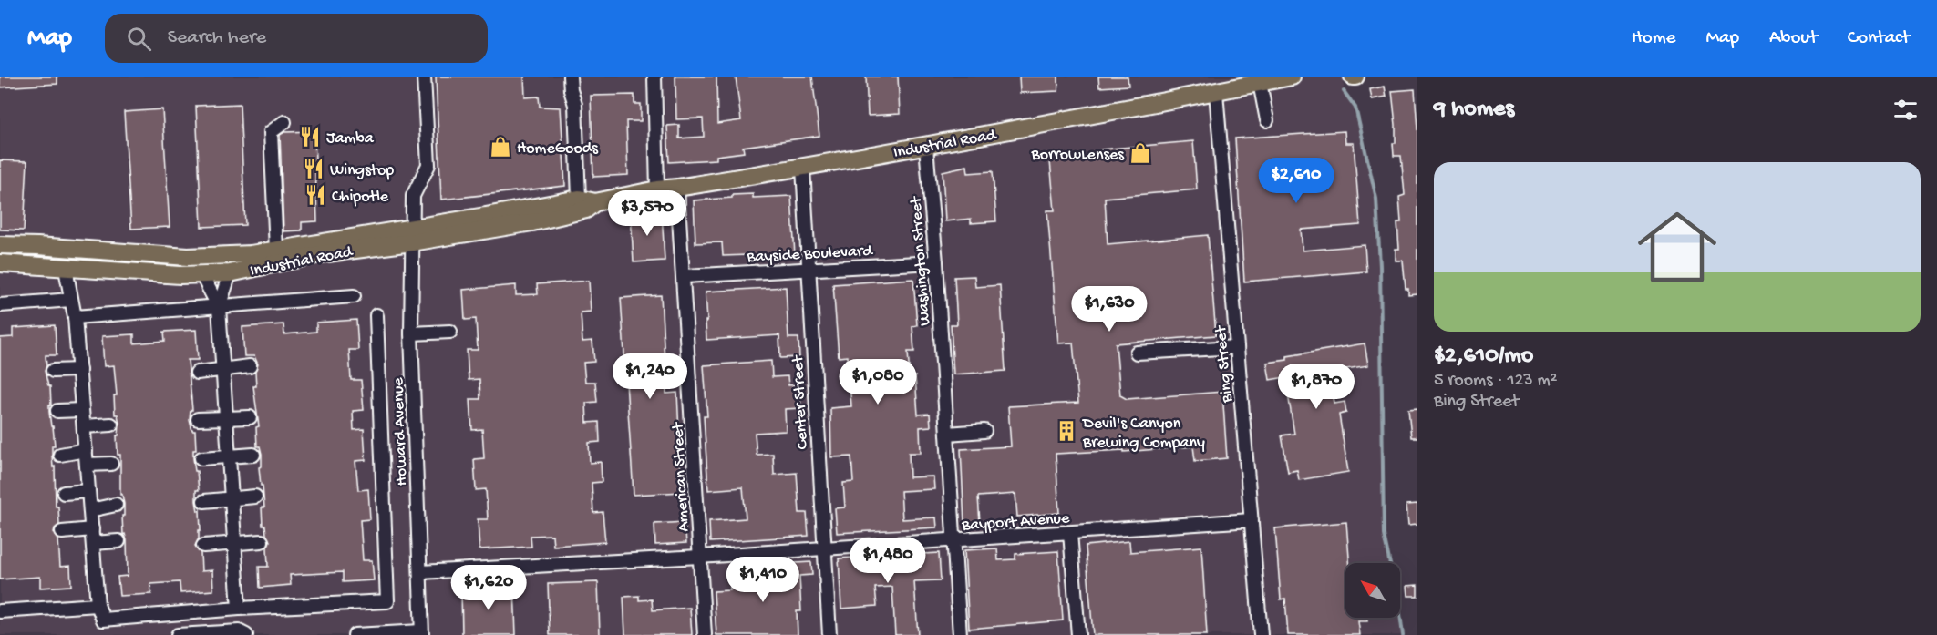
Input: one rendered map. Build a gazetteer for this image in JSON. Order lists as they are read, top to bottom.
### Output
{
  "streets": {
    "main road": ["Industrial Road"],
    "street": [
      "Bayside Boulevard",
      "Washington Street",
      "Bing Street",
      "Center Street",
      "Howard Avenue",
      "American Street",
      "Bayport Avenue"
    ]
  },
  "crossings": [
    ["Industrial Road", "Washington Street"],
    ["Industrial Road", "Bing Street"],
    ["Industrial Road", "Center Street"],
    ["Industrial Road", "Howard Avenue"],
    ["Industrial Road", "American Street"],
    ["Bayside Boulevard", "Washington Street"],
    ["Bayside Boulevard", "Center Street"],
    ["Bayside Boulevard", "American Street"],
    ["Washington Street", "Bayport Avenue"],
    ["Bing Street", "Bayport Avenue"],
    ["Center Street", "Bayport Avenue"],
    ["Howard Avenue", "Bayport Avenue"],
    ["American Street", "Bayport Avenue"]
  ],
  "places": {
    "restaurant": ["Jamba", "Wingstop", "Chipotle"],
    "shop": ["HomeGoods", "BorrowLenses"],
    "building": ["Devil's Canyon Brewing Company"]
  },
  "north": "top left",
  "page": {
    "header": "Map",
    "search": "Search here",
    "nav": [
      "Home",
      "Map",
      "About",
      "Contact"
    ],
    "heading": "9 homes",
    "list": [
      {
        "name": "$2,610/mo",
        "note": "5 rooms · 123 m² · Bing Street"
      }
    ],
    "price": [
      "$2,610",
      "$3,570",
      "$1,630",
      "$1,240",
      "$1,080",
      "$1,870",
      "$1,480",
      "$1,410",
      "$1,620"
    ]
  }
}
